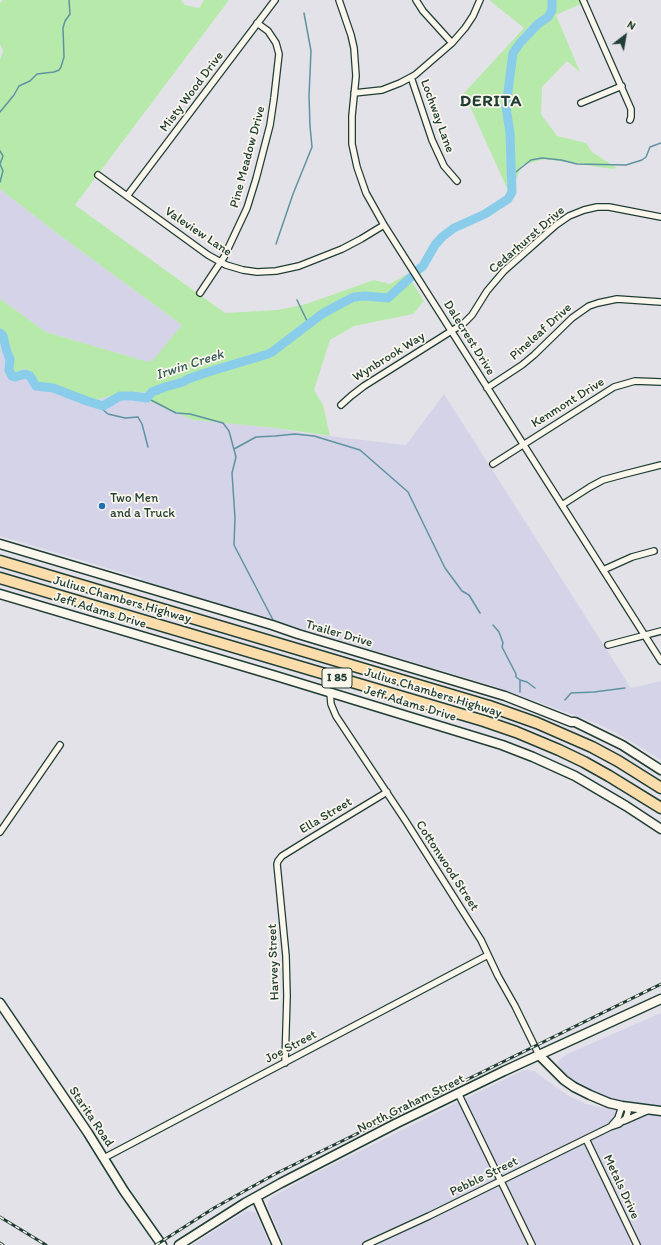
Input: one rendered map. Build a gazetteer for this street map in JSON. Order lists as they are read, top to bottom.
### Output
{
  "streets": {
    "highway": ["Julius Chambers Highway", "I 85"],
    "street": [
      "Misty Wood Drive",
      "Lochway Lane",
      "Pine Meadow Drive",
      "Valeview Lane",
      "Cedarhurst Drive",
      "Pineleaf Drive",
      "Dalecrest Drive",
      "Wynbrook Way",
      "Kenmont Drive",
      "Jeff Adams Drive",
      "Trailer Drive",
      "Ella Street",
      "Cottonwood Street",
      "Harvey Street",
      "Joe Street",
      "North Graham Street",
      "Starita Road",
      "Pebble Street",
      "Metals Drive"
    ]
  },
  "crossings": [
    ["Misty Wood Drive", "Pine Meadow Drive"],
    ["Misty Wood Drive", "Valeview Lane"],
    ["Pine Meadow Drive", "Valeview Lane"],
    ["Valeview Lane", "Dalecrest Drive"],
    ["Cedarhurst Drive", "Dalecrest Drive"],
    ["Cedarhurst Drive", "Wynbrook Way"],
    ["Pineleaf Drive", "Dalecrest Drive"],
    ["Dalecrest Drive", "Wynbrook Way"],
    ["Dalecrest Drive", "Kenmont Drive"],
    ["Jeff Adams Drive", "Cottonwood Street"],
    ["Ella Street", "Cottonwood Street"],
    ["Ella Street", "Harvey Street"],
    ["Cottonwood Street", "Joe Street"],
    ["Cottonwood Street", "North Graham Street"],
    ["Harvey Street", "Joe Street"],
    ["Joe Street", "Starita Road"],
    ["Pebble Street", "Metals Drive"]
  ],
  "districts": ["DERITA"],
  "water": ["Irwin Creek"],
  "places": ["Two Men and a Truck"],
  "north": "top right"
}
